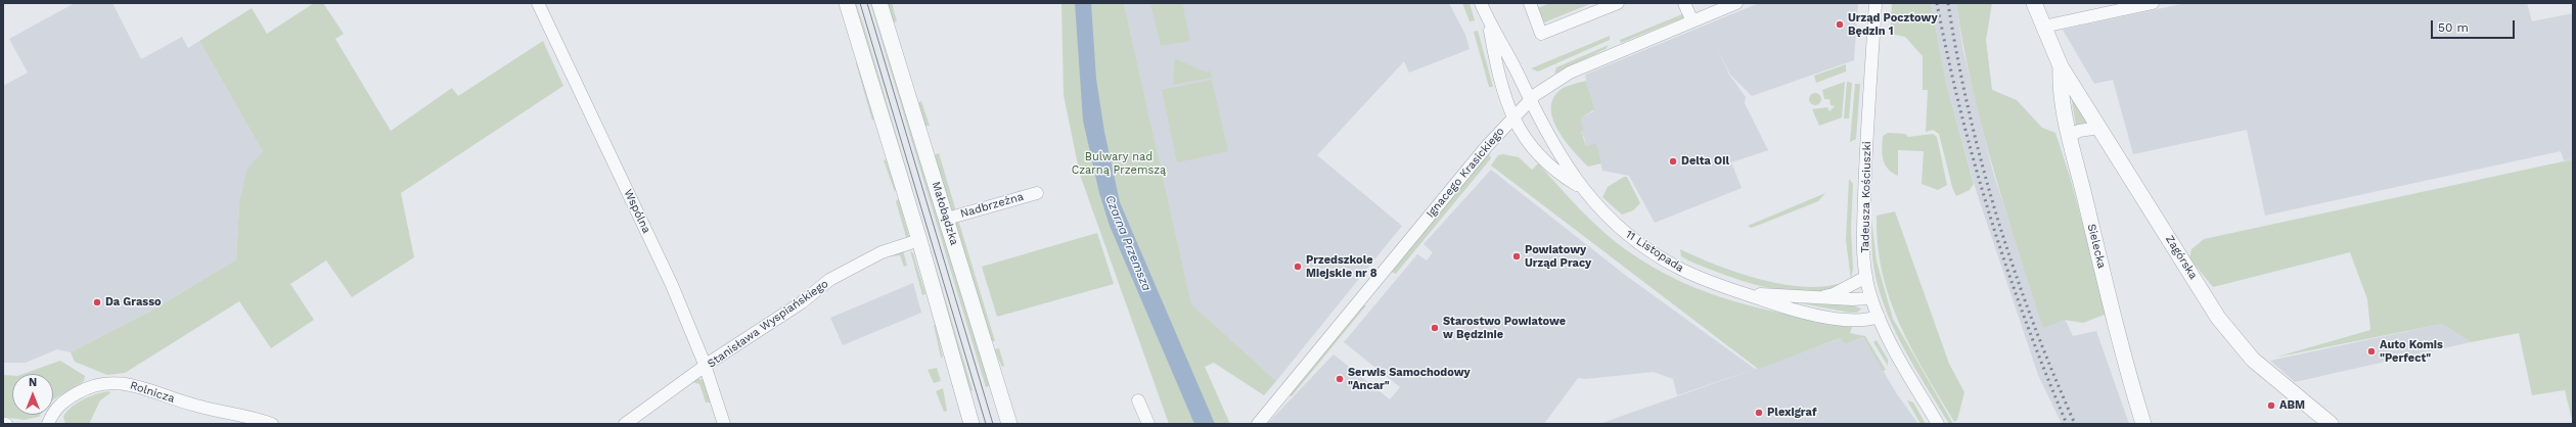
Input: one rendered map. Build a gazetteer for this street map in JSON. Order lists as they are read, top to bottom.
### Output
{
  "streets": {
    "street": [
      "Ignacego Krasickiego",
      "Tadeusza Kościuszki",
      "Nadbrzeżna",
      "Wspólna",
      "Małobądzka",
      "Sielecka",
      "11 Listopada",
      "Zagórska",
      "Stanisława Wyspiańskiego",
      "Rolnicza"
    ]
  },
  "crossings": [
    ["Ignacego Krasickiego", "11 Listopada"],
    ["Tadeusza Kościuszki", "11 Listopada"],
    ["Nadbrzeżna", "Małobądzka"],
    ["Wspólna", "Stanisława Wyspiańskiego"],
    ["Sielecka", "Zagórska"]
  ],
  "water": ["Czarna Przemsza"],
  "parks": ["Bulwary nad Czarną Przemszą"],
  "places": [
    "Urząd Pocztowy Będzin 1",
    "Delta Oil",
    "Powiatowy Urząd Pracy",
    "Przedszkole Miejskie nr 8",
    "Da Grasso",
    "Starostwo Powiatowe w Będzinie",
    "Auto Komis \"Perfect\"",
    "Serwis Samochodowy \"Ancar\"",
    "ABM",
    "Plexigraf"
  ],
  "scale_bar": "50 m",
  "north": "top"
}
